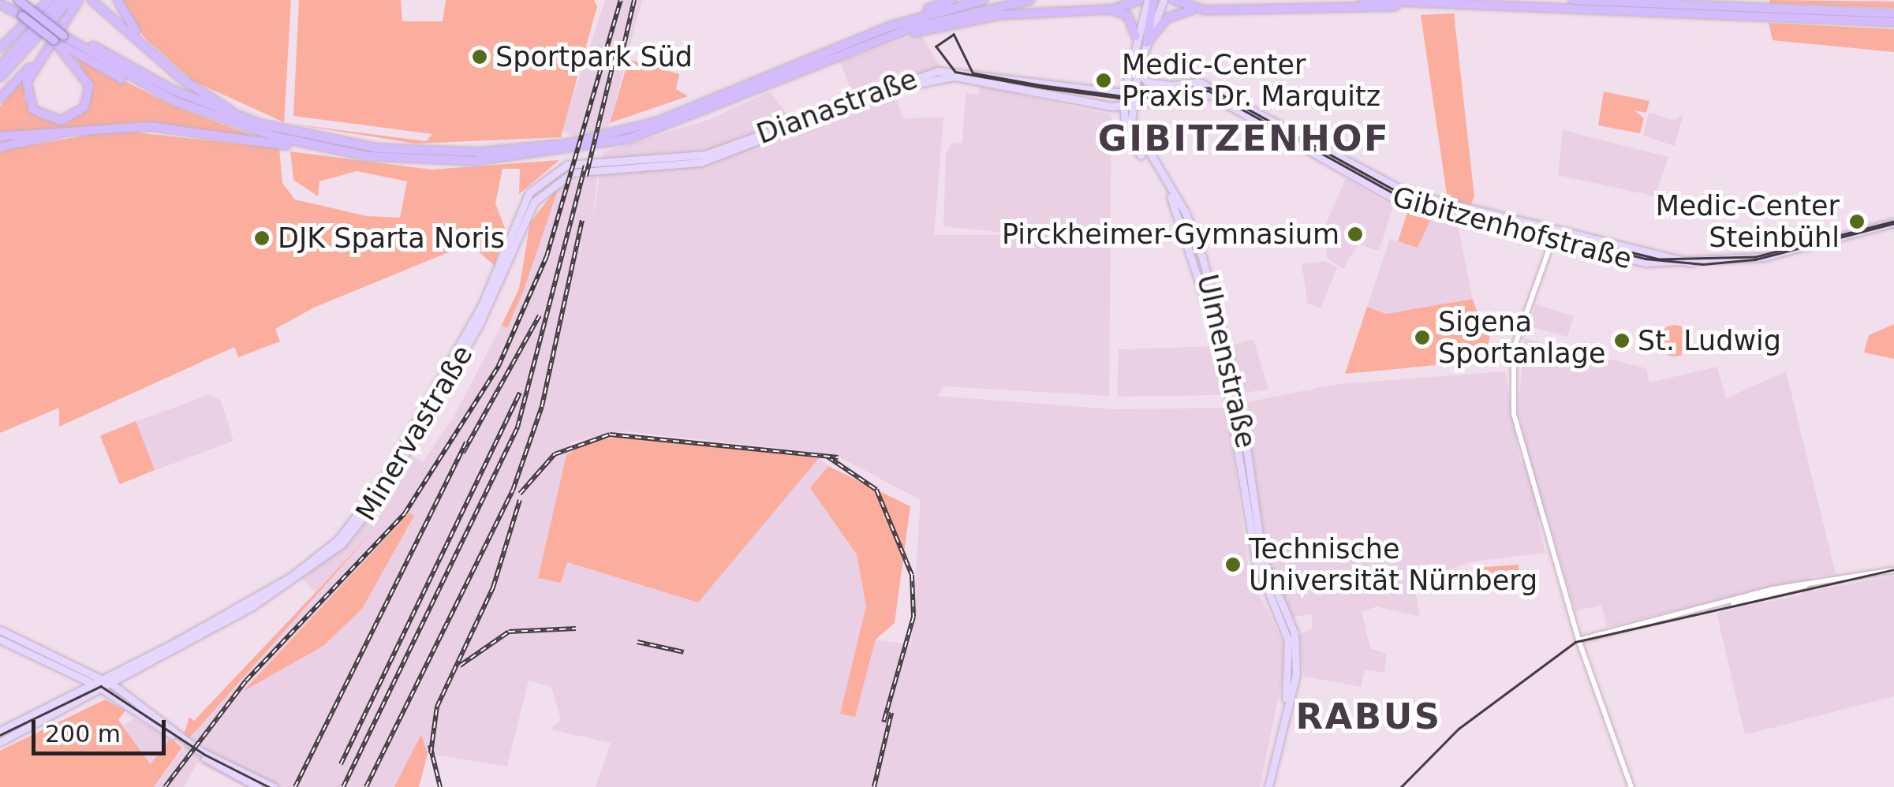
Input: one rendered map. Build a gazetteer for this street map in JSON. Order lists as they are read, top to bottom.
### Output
{
  "streets": {
    "main road": [
      "Dianastraße",
      "Gibitzenhofstraße",
      "Ulmenstraße",
      "Minervastraße"
    ]
  },
  "crossings": [
    ["Dianastraße", "Gibitzenhofstraße"],
    ["Dianastraße", "Ulmenstraße"],
    ["Dianastraße", "Minervastraße"],
    ["Gibitzenhofstraße", "Ulmenstraße"]
  ],
  "districts": ["GIBITZENHOF", "RABUS"],
  "places": [
    "Sportpark Süd",
    "Medic-Center Praxis Dr. Marquitz",
    "Medic-Center Steinbühl",
    "Pirckheimer-Gymnasium",
    "DJK Sparta Noris",
    "Sigena Sportanlage",
    "St. Ludwig",
    "Technische Universität Nürnberg"
  ],
  "scale_bar": "200 m"
}
